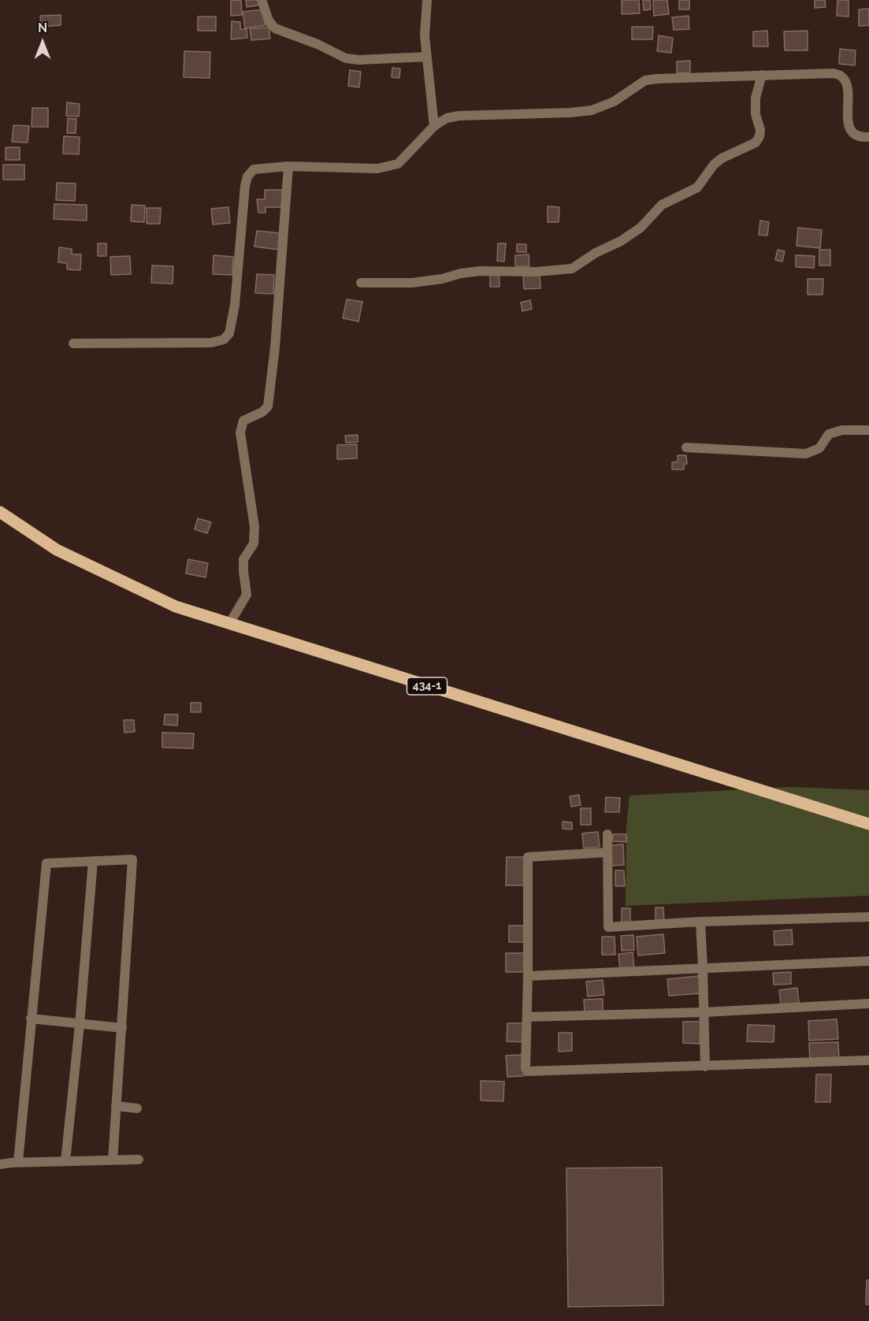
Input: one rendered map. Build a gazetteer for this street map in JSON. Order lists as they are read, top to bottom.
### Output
{
  "streets": {
    "main road": ["434-1"]
  },
  "north": "top"
}
